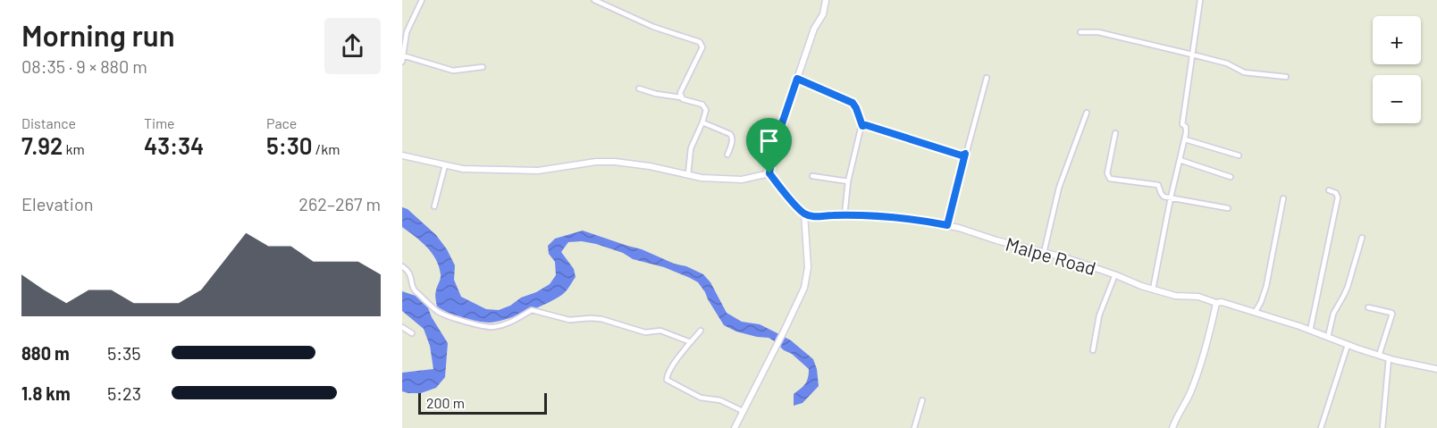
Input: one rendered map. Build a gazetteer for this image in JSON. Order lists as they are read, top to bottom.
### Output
{
  "streets": {
    "street": ["Malpe Road"]
  },
  "scale_bar": "200 m",
  "page": {
    "heading": ["Morning run", "08:35 · 9 × 880 m"],
    "map_buttons": ["+", "−"],
    "stats": [
      ["Distance", "7.92 km"],
      ["Time", "43:34"],
      ["Pace", "5:30 /km"]
    ],
    "chart": ["Elevation", "262–267 m"],
    "list": [
      {
        "name": "880 m",
        "note": "5:35"
      },
      {
        "name": "1.8 km",
        "note": "5:23"
      }
    ],
    "scale": "200 m"
  }
}
